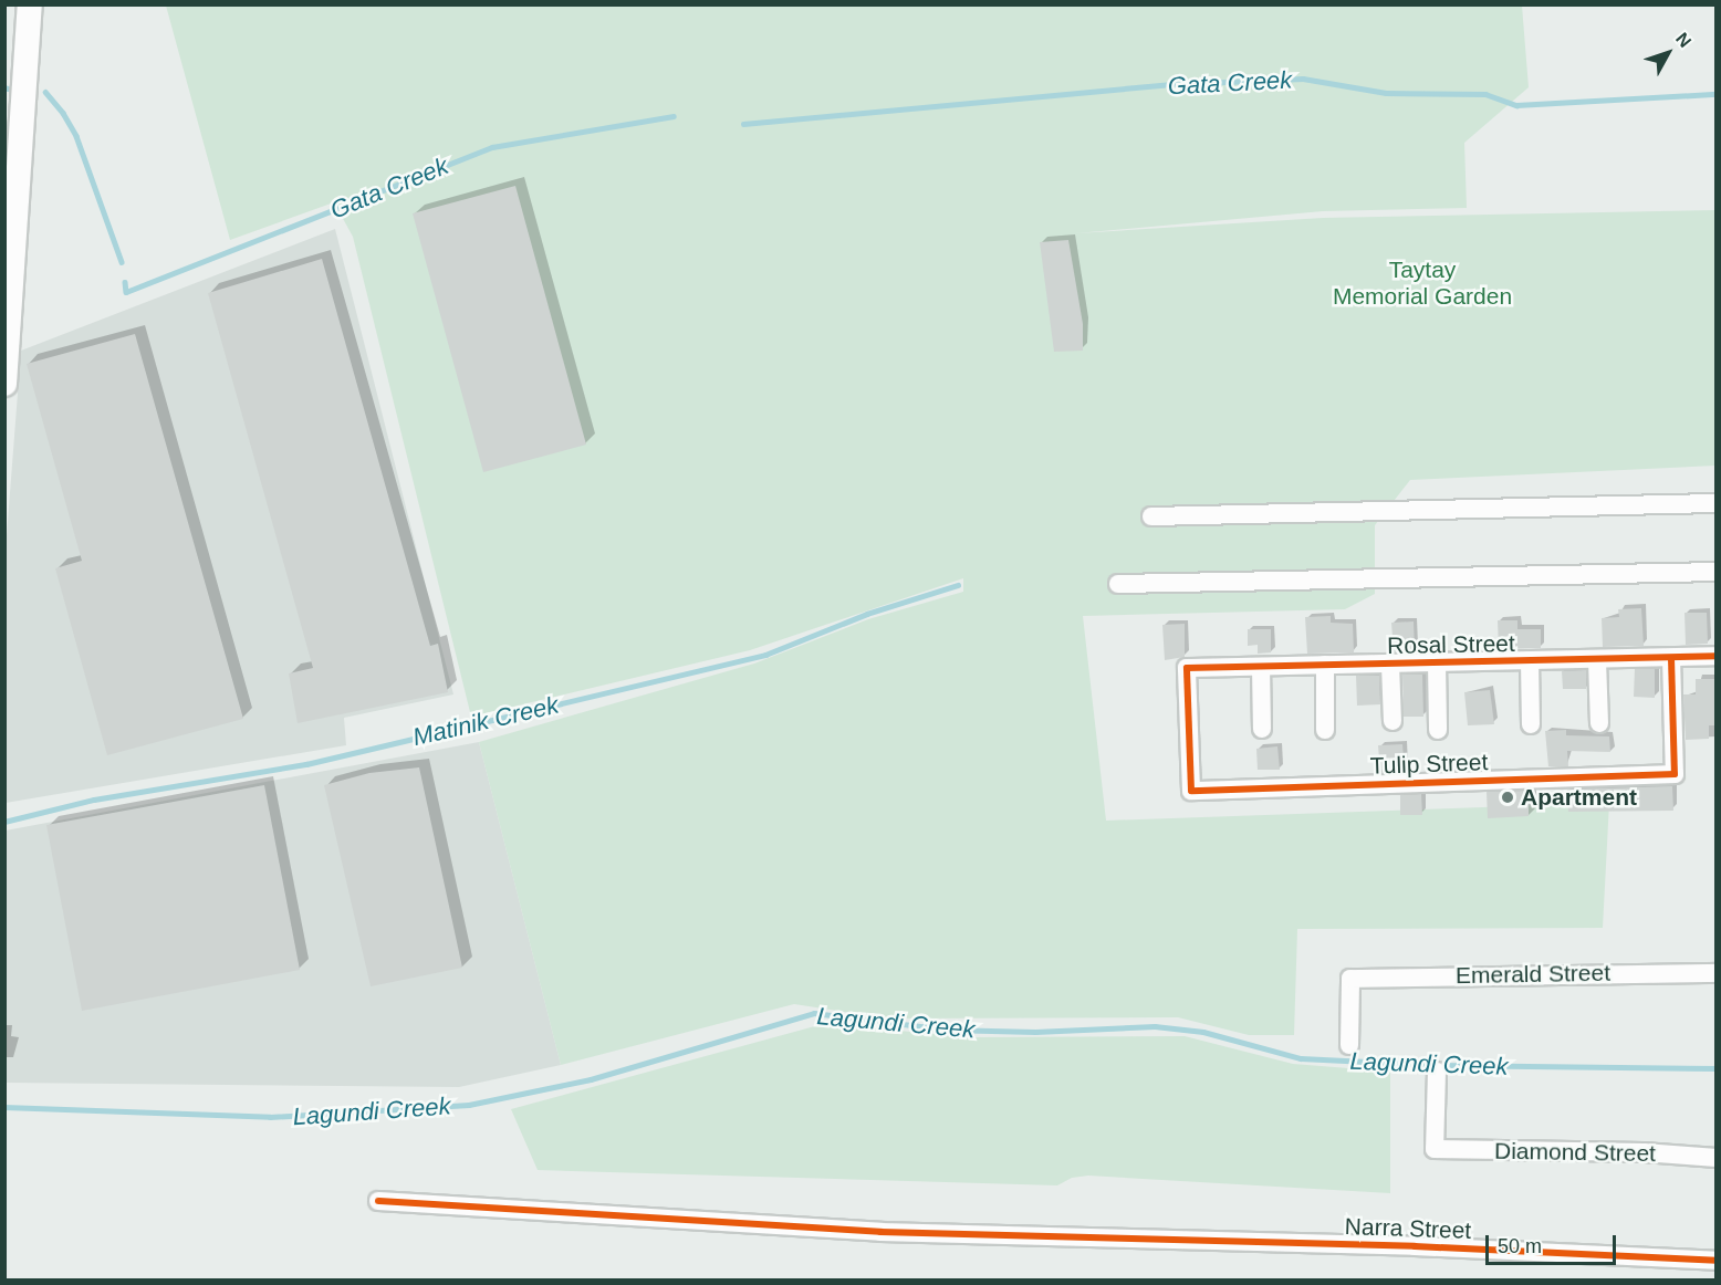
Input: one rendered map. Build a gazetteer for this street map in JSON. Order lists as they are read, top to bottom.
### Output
{
  "streets": {
    "street": [
      "Rosal Street",
      "Tulip Street",
      "Emerald Street",
      "Diamond Street",
      "Narra Street"
    ]
  },
  "crossings": [
    ["Rosal Street", "Tulip Street"]
  ],
  "water": ["Gata Creek", "Matinik Creek", "Lagundi Creek"],
  "parks": ["Taytay Memorial Garden"],
  "places": ["Apartment"],
  "scale_bar": "50 m",
  "north": "top right"
}
